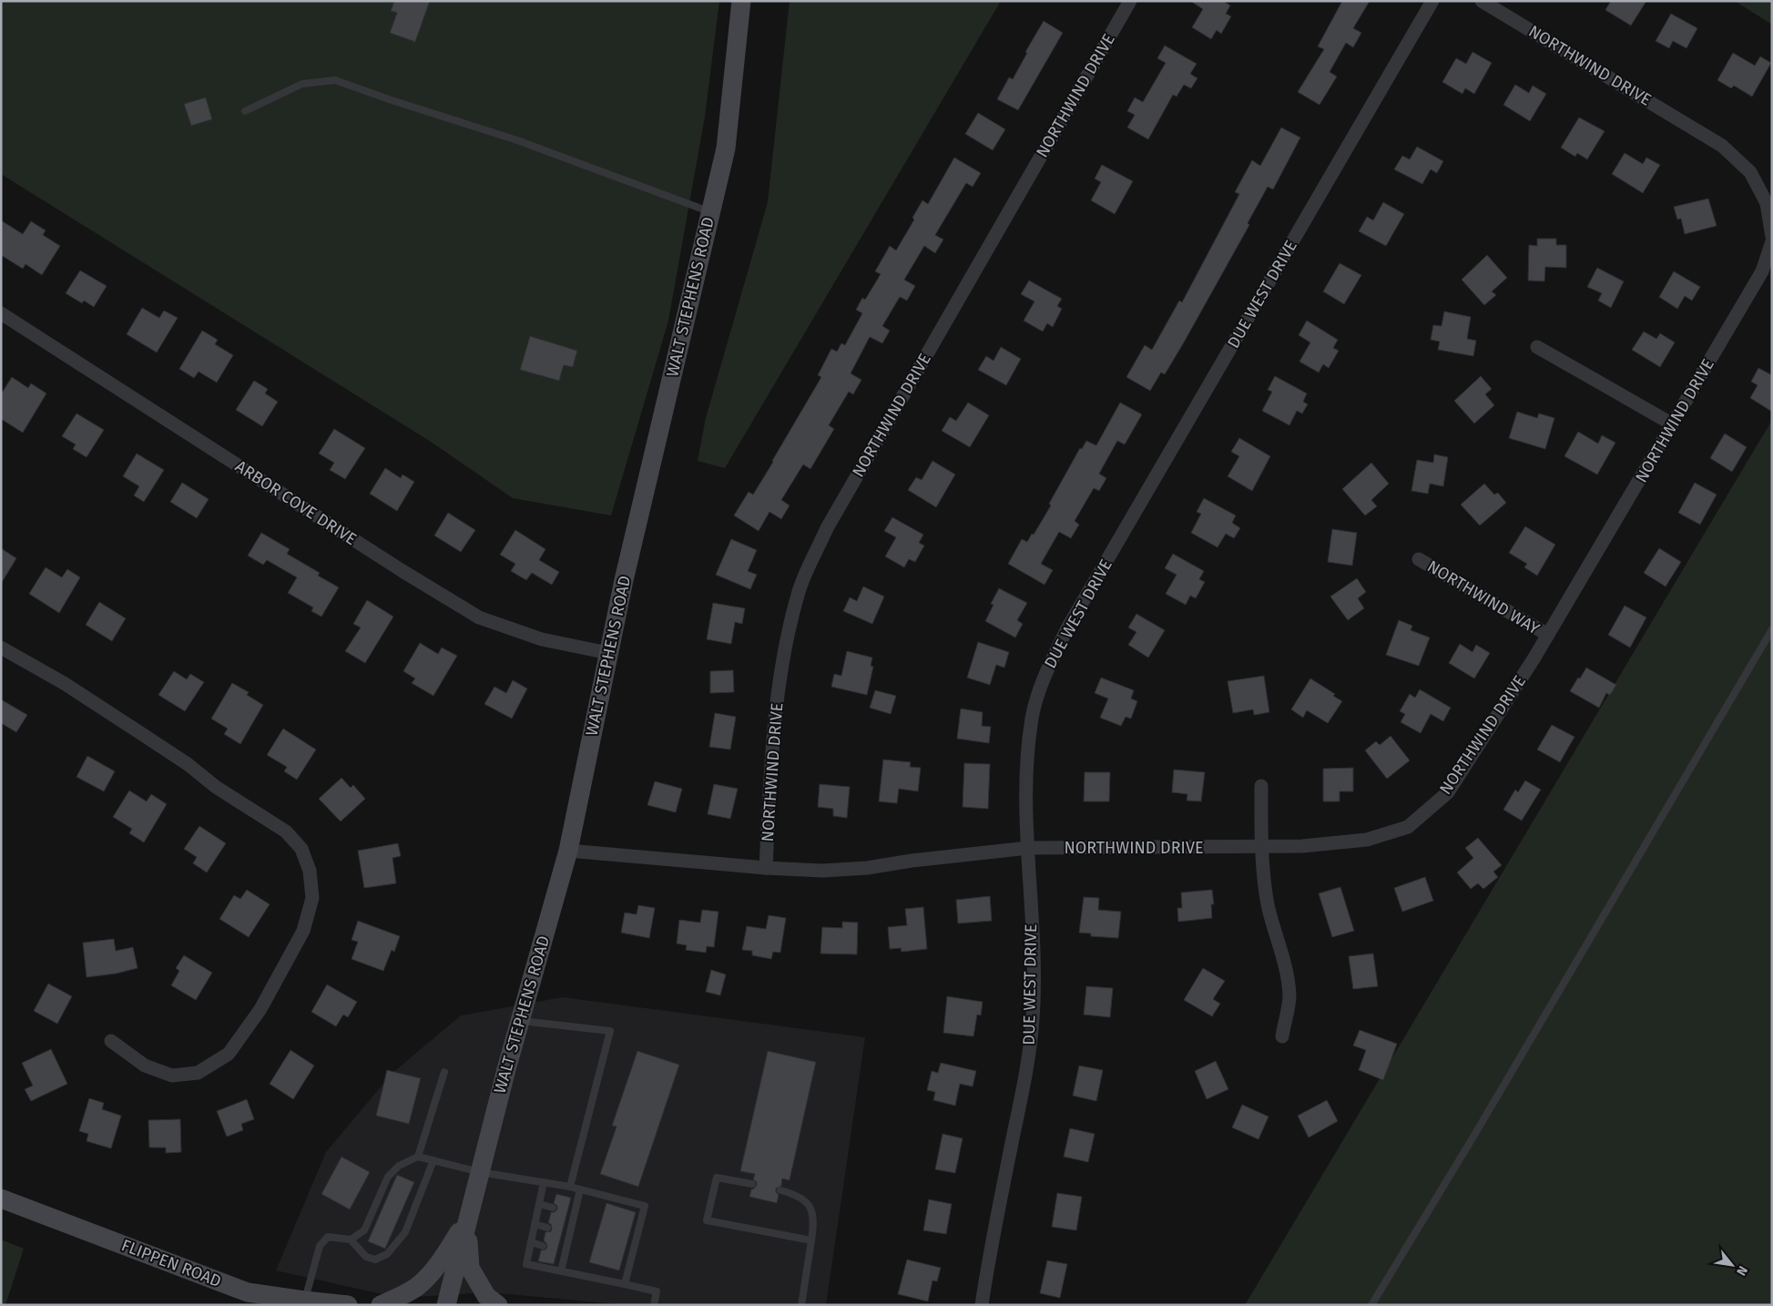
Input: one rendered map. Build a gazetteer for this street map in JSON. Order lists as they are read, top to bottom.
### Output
{
  "streets": {
    "street": [
      "NORTHWIND DRIVE",
      "DUE WEST DRIVE",
      "WALT STEPHENS ROAD",
      "ARBOR COVE DRIVE",
      "NORTHWIND WAY",
      "FLIPPEN ROAD"
    ]
  },
  "crossings": [
    ["NORTHWIND DRIVE", "DUE WEST DRIVE"],
    ["NORTHWIND DRIVE", "WALT STEPHENS ROAD"],
    ["NORTHWIND DRIVE", "NORTHWIND WAY"],
    ["WALT STEPHENS ROAD", "ARBOR COVE DRIVE"]
  ],
  "north": "bottom right"
}
